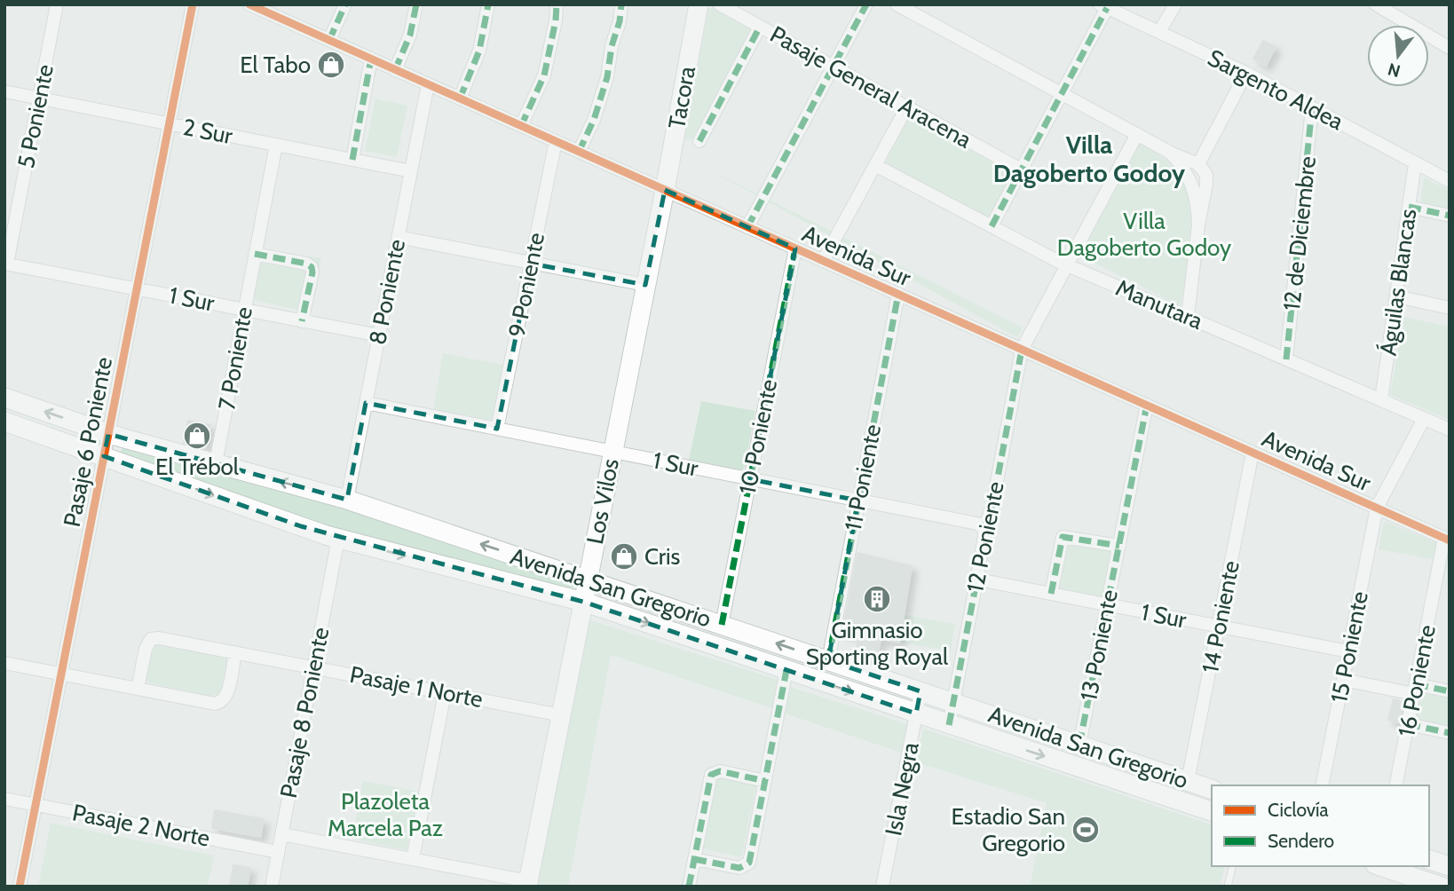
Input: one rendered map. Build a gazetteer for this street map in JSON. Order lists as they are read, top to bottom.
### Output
{
  "streets": {
    "main road": ["Tacora", "Los Vilos", "Avenida San Gregorio"],
    "street": [
      "Pasaje General Aracena",
      "Sargento Aldea",
      "5 Poniente",
      "2 Sur",
      "12 de Diciembre",
      "Avenida Sur",
      "Águilas Blancas",
      "9 Poniente",
      "8 Poniente",
      "1 Sur",
      "Manutara",
      "7 Poniente",
      "10 Poniente",
      "Pasaje 6 Poniente",
      "11 Poniente",
      "12 Poniente",
      "14 Poniente",
      "13 Poniente",
      "15 Poniente",
      "16 Poniente",
      "Pasaje 1 Norte",
      "Pasaje 8 Poniente",
      "Isla Negra",
      "Pasaje 2 Norte"
    ]
  },
  "crossings": [
    ["Pasaje General Aracena", "Tacora"],
    ["Sargento Aldea", "12 de Diciembre"],
    ["Sargento Aldea", "Águilas Blancas"],
    ["Tacora", "Avenida Sur"],
    ["Tacora", "Los Vilos"],
    ["5 Poniente", "2 Sur"],
    ["5 Poniente", "1 Sur"],
    ["2 Sur", "8 Poniente"],
    ["2 Sur", "7 Poniente"],
    ["2 Sur", "Pasaje 6 Poniente"],
    ["12 de Diciembre", "Manutara"],
    ["Avenida Sur", "9 Poniente"],
    ["Avenida Sur", "8 Poniente"],
    ["Avenida Sur", "10 Poniente"],
    ["Avenida Sur", "11 Poniente"],
    ["Avenida Sur", "Los Vilos"],
    ["Avenida Sur", "12 Poniente"],
    ["Avenida Sur", "14 Poniente"],
    ["Avenida Sur", "13 Poniente"],
    ["Avenida Sur", "15 Poniente"],
    ["Avenida Sur", "16 Poniente"],
    ["Águilas Blancas", "Manutara"],
    ["9 Poniente", "1 Sur"],
    ["8 Poniente", "1 Sur"],
    ["8 Poniente", "Avenida San Gregorio"],
    ["1 Sur", "7 Poniente"],
    ["1 Sur", "10 Poniente"],
    ["1 Sur", "Pasaje 6 Poniente"],
    ["1 Sur", "11 Poniente"],
    ["1 Sur", "Los Vilos"],
    ["1 Sur", "12 Poniente"],
    ["1 Sur", "14 Poniente"],
    ["1 Sur", "13 Poniente"],
    ["1 Sur", "15 Poniente"],
    ["Manutara", "12 Poniente"],
    ["Manutara", "15 Poniente"],
    ["7 Poniente", "Avenida San Gregorio"],
    ["10 Poniente", "Avenida San Gregorio"],
    ["Pasaje 6 Poniente", "Avenida San Gregorio"],
    ["Pasaje 6 Poniente", "Pasaje 2 Norte"],
    ["11 Poniente", "Avenida San Gregorio"],
    ["Los Vilos", "Avenida San Gregorio"],
    ["Los Vilos", "Pasaje 1 Norte"],
    ["12 Poniente", "Avenida San Gregorio"],
    ["Avenida San Gregorio", "14 Poniente"],
    ["Avenida San Gregorio", "13 Poniente"],
    ["Avenida San Gregorio", "Pasaje 8 Poniente"],
    ["Avenida San Gregorio", "Isla Negra"],
    ["Pasaje 1 Norte", "Pasaje 8 Poniente"],
    ["Pasaje 8 Poniente", "Pasaje 2 Norte"]
  ],
  "districts": ["Villa Dagoberto Godoy"],
  "parks": ["Villa Dagoberto Godoy", "Plazoleta Marcela Paz"],
  "places": {
    "shop": ["El Tabo", "El Trébol", "Cris"],
    "building": ["Gimnasio Sporting Royal"],
    "sports": ["Estadio San Gregorio"]
  },
  "legend": ["Ciclovía", "Sendero"],
  "north": "bottom"
}
